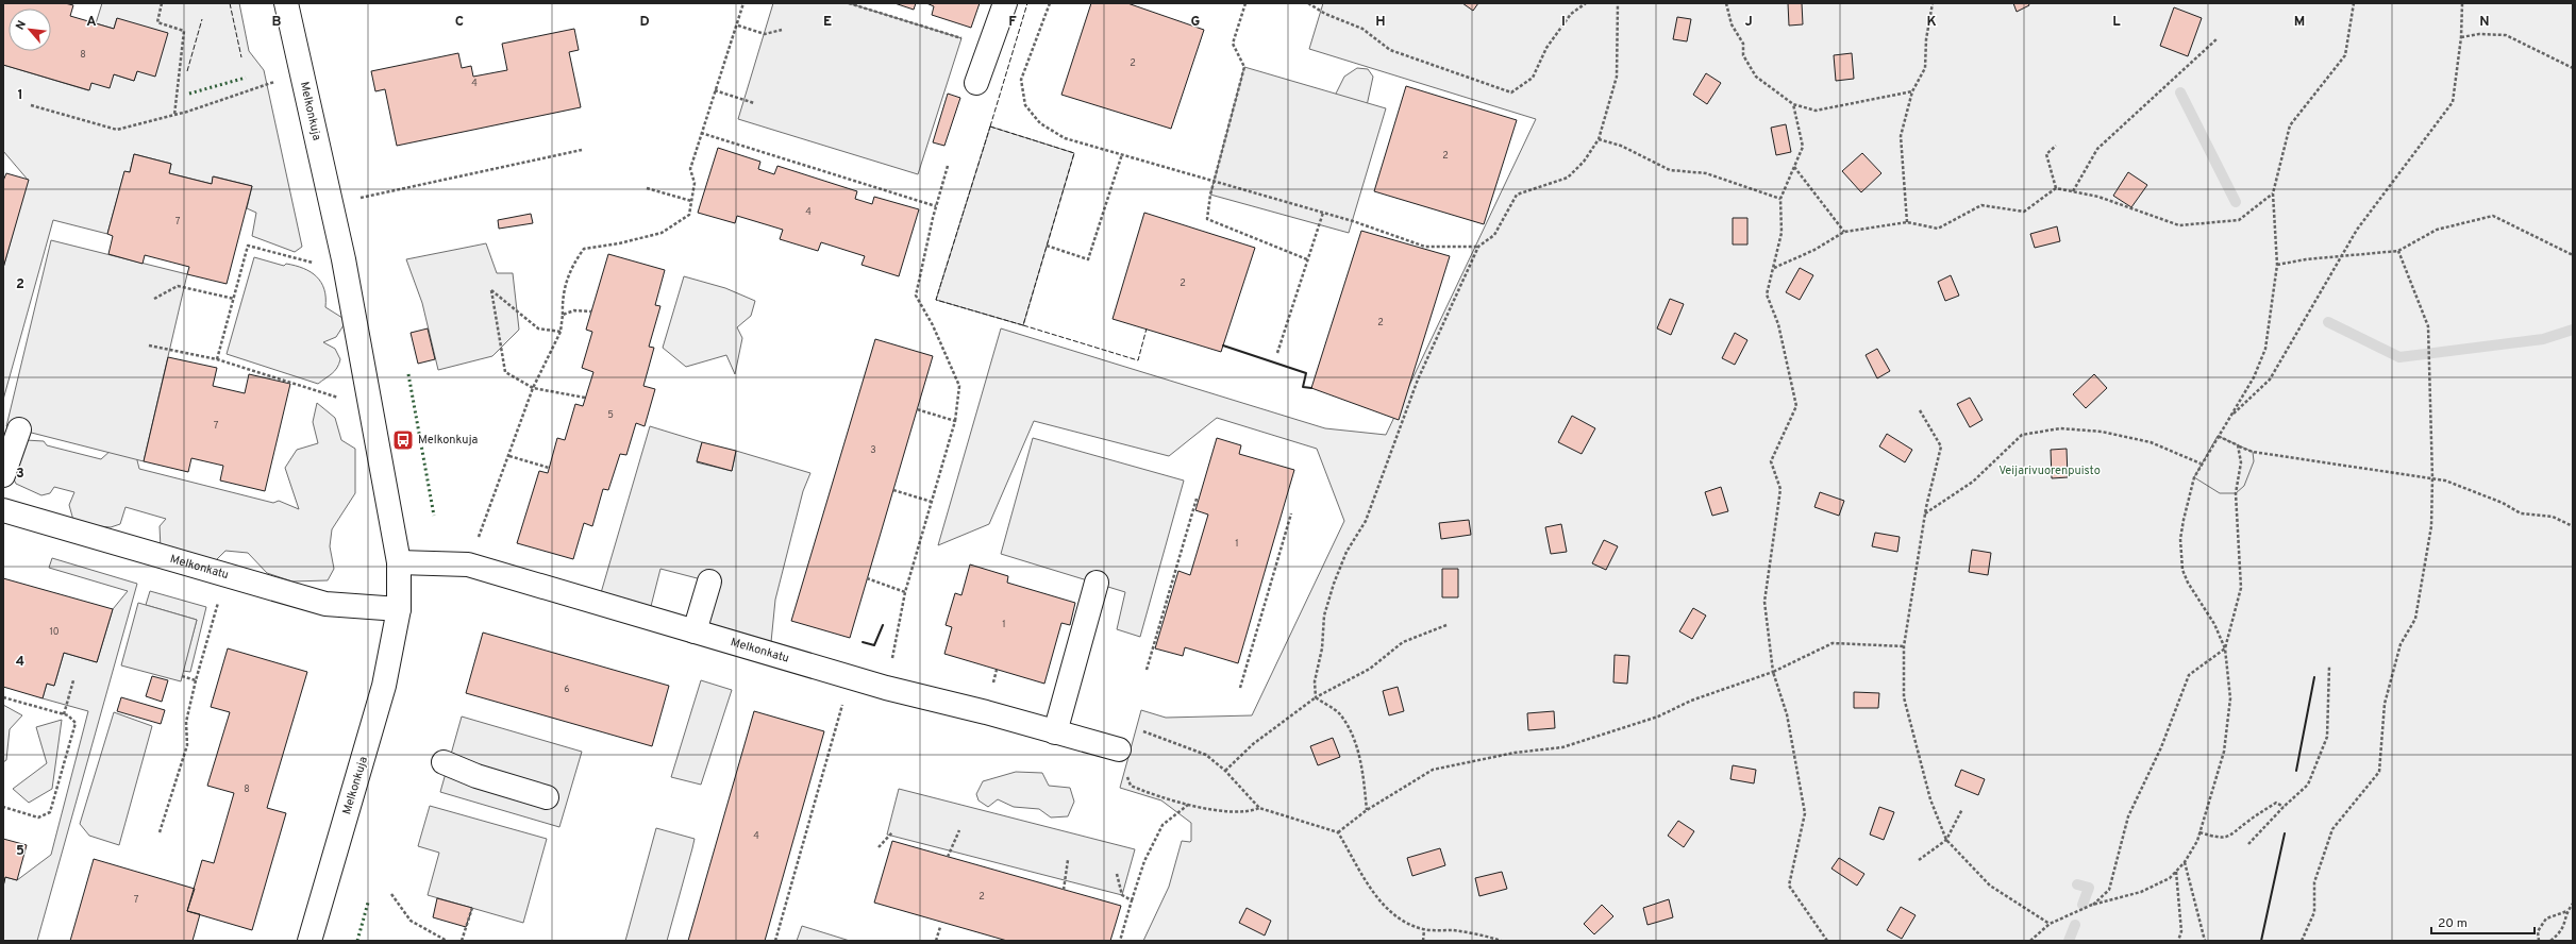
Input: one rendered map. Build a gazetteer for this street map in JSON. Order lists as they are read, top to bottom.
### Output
{
  "streets": {
    "street": ["Melkonkuja", "Melkonkatu"]
  },
  "crossings": [
    ["Melkonkuja", "Melkonkatu"]
  ],
  "parks": ["Veijarivuorenpuisto"],
  "places": {
    "bus stop": ["Melkonkuja"]
  },
  "house_numbers": [
    "8",
    "2",
    "4",
    "2",
    "4",
    "7",
    "2",
    "2",
    "5",
    "7",
    "3",
    "1",
    "1",
    "10",
    "6",
    "8",
    "4",
    "2",
    "7"
  ],
  "scale_bar": "20 m",
  "north": "top left",
  "grid": {
    "columns": [
      "A",
      "B",
      "C",
      "D",
      "E",
      "F",
      "G",
      "H",
      "I",
      "J",
      "K",
      "L",
      "M",
      "N"
    ],
    "rows": [
      "1",
      "2",
      "3",
      "4",
      "5"
    ]
  }
}
